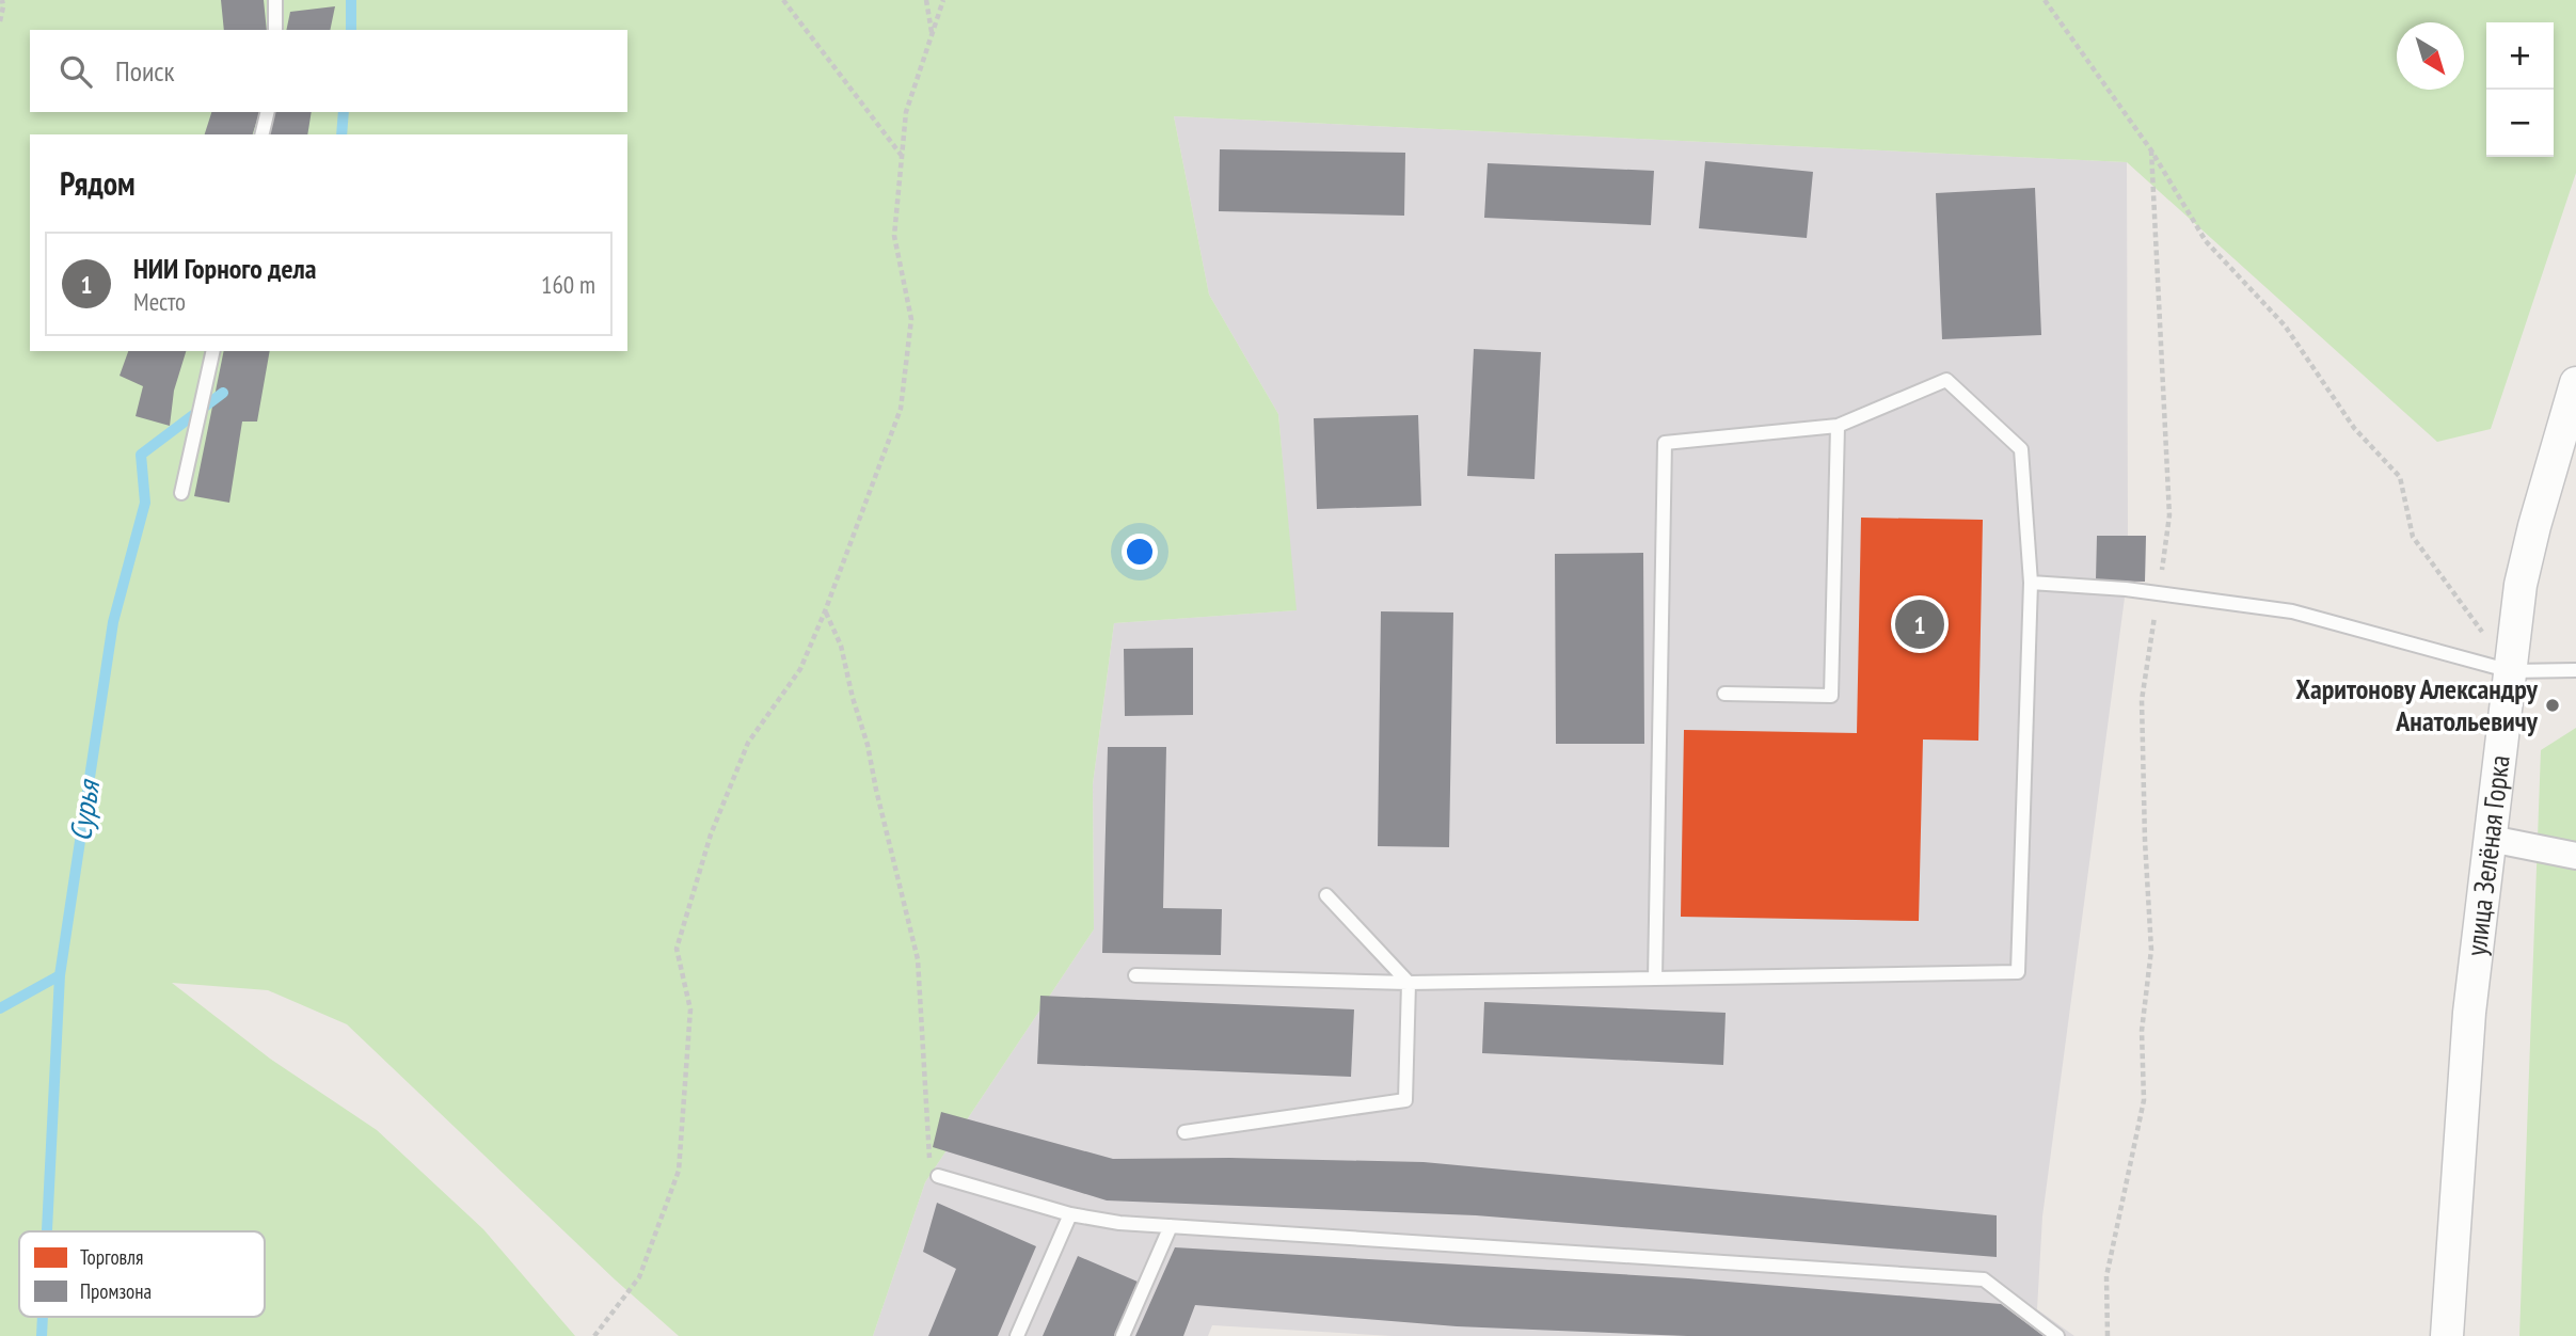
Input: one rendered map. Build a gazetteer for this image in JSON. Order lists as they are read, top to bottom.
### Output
{
  "streets": {
    "street": ["улица Зелёная Горка"]
  },
  "water": ["Сурья"],
  "places": ["Харитонову Александру Анатольевичу"],
  "legend": ["Торговля", "Промзона"],
  "north": "bottom right",
  "page": {
    "map_buttons": ["+", "−"],
    "search": "Поиск",
    "heading": "Рядом",
    "list": [
      {
        "mark": "1",
        "name": "НИИ Горного дела",
        "note": "Место",
        "value": "160 m"
      }
    ],
    "pins": "1"
  }
}
